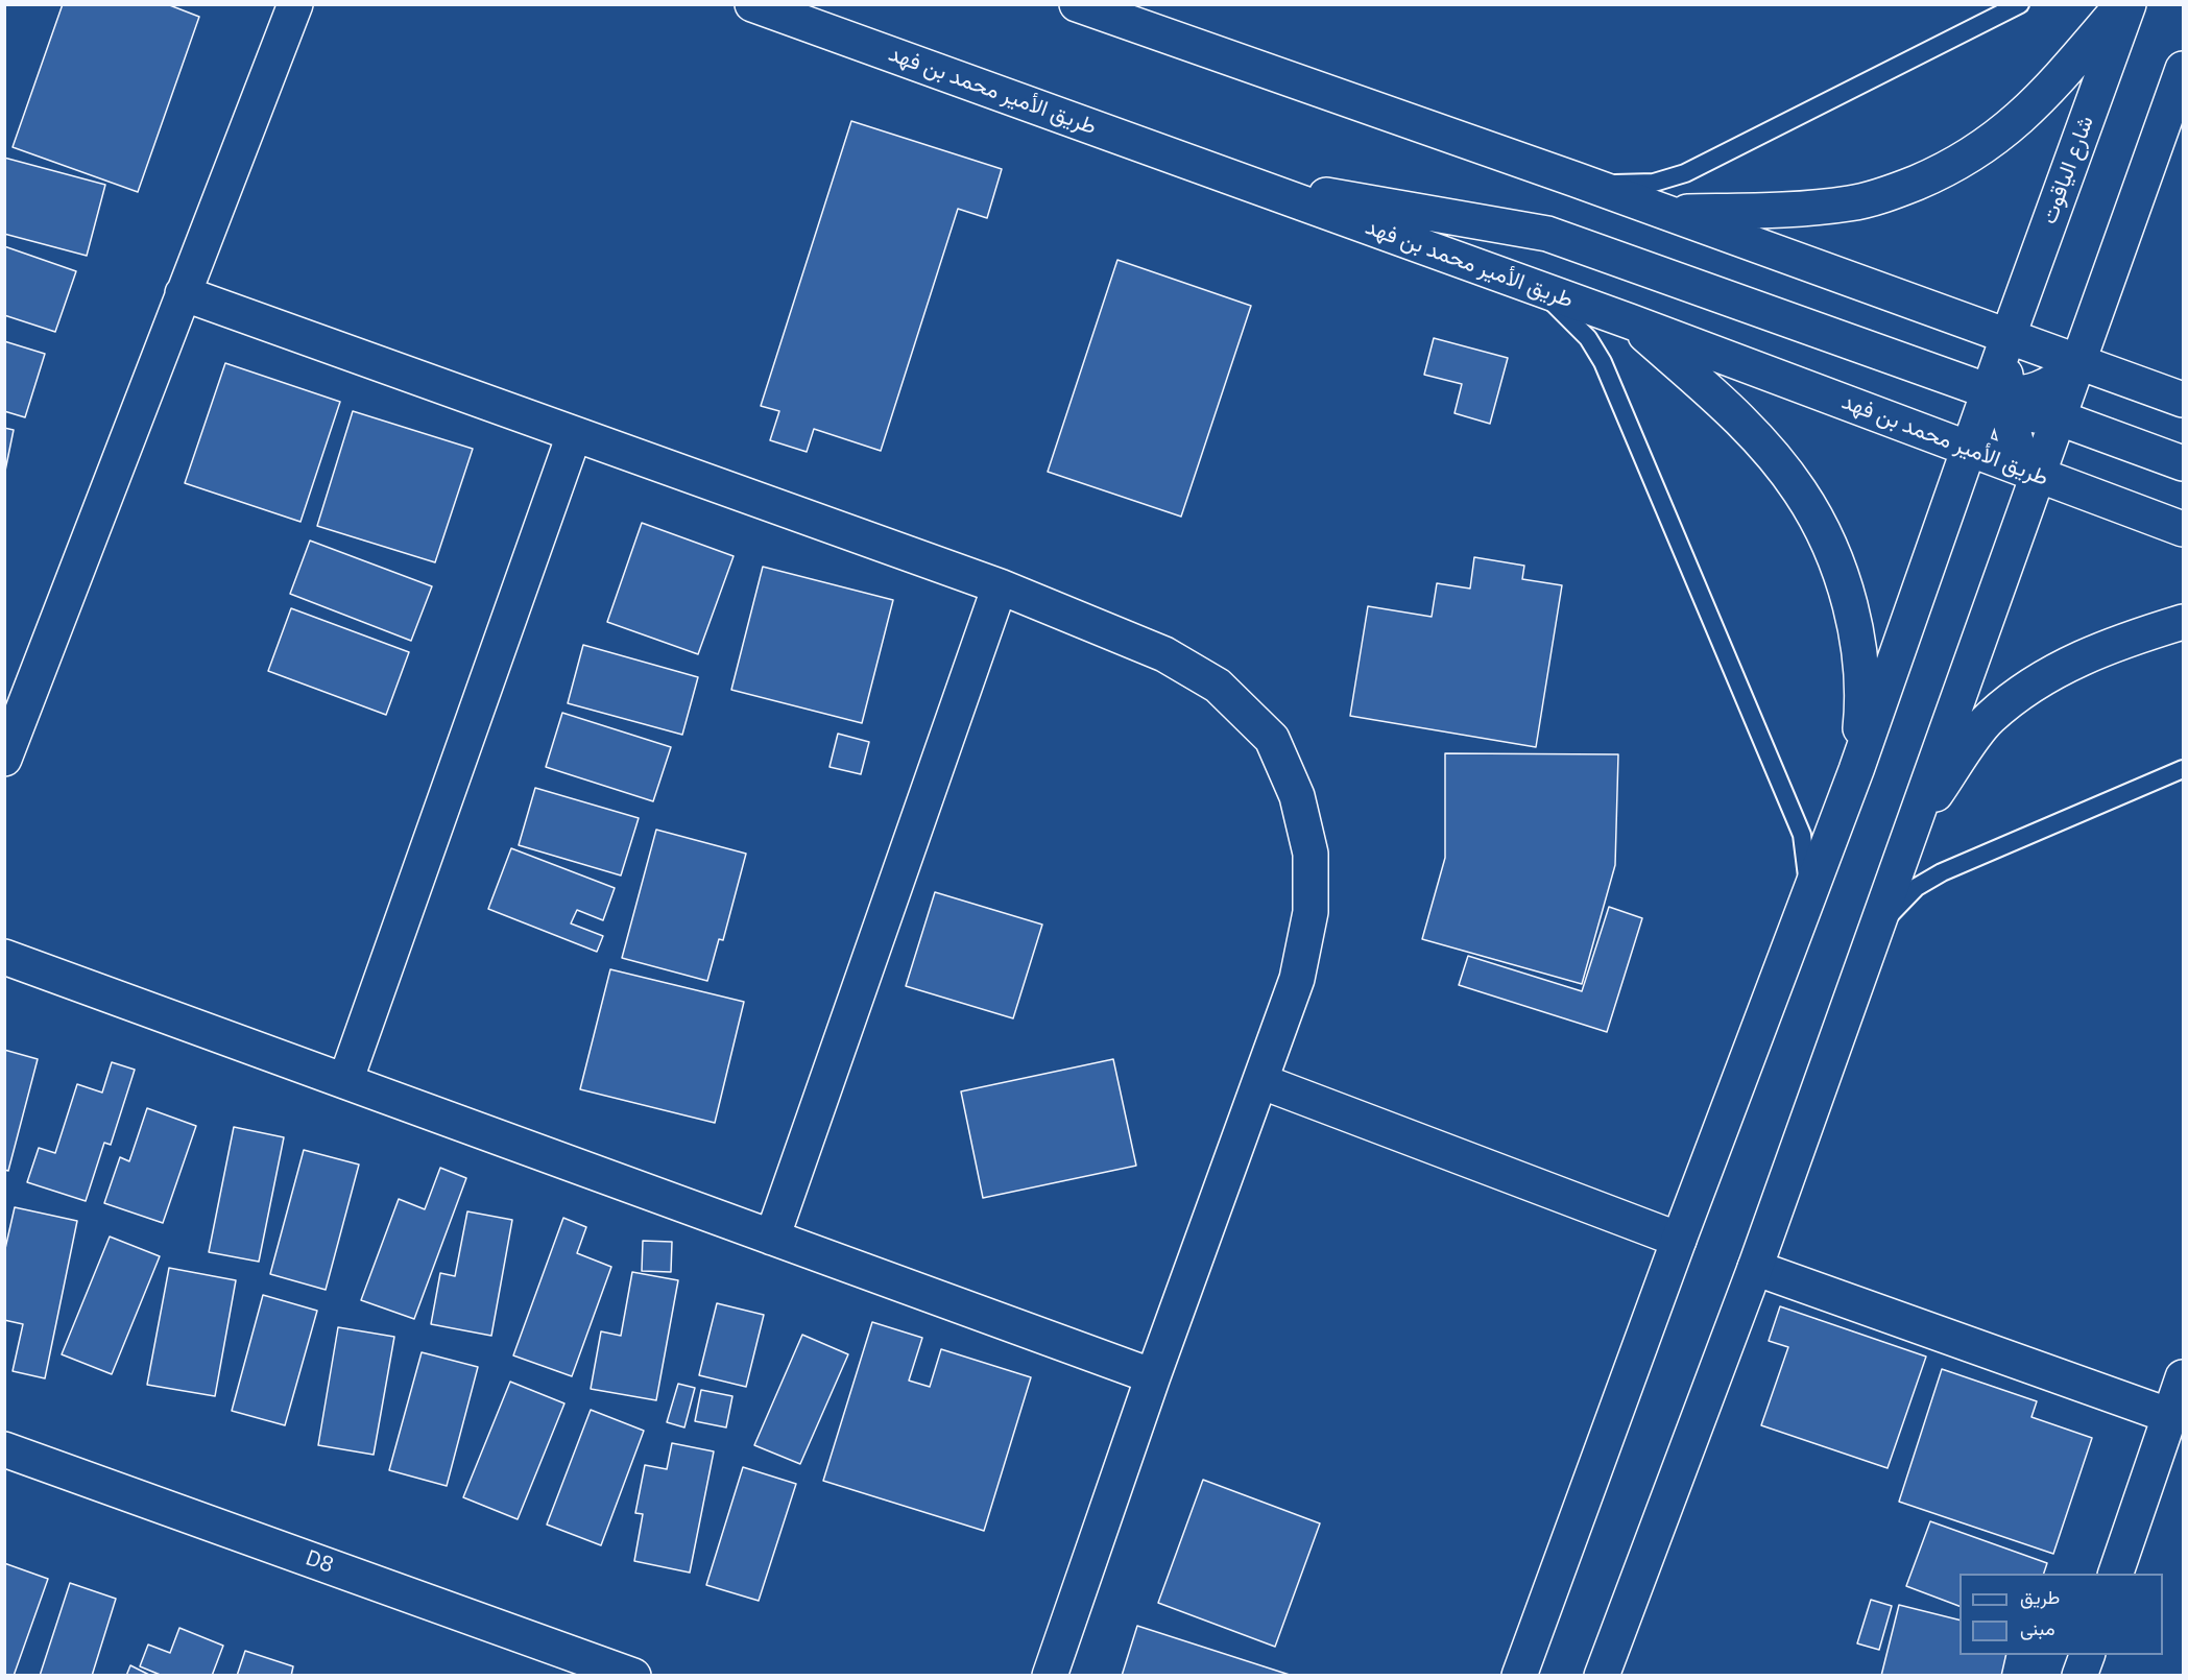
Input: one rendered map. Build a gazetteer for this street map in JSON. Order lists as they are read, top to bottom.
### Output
{
  "streets": {
    "street": ["طريق الأمير محمد بن فهد", "شارع الياقوت", "D8"]
  },
  "legend": ["طريق", "مبنى"]
}
